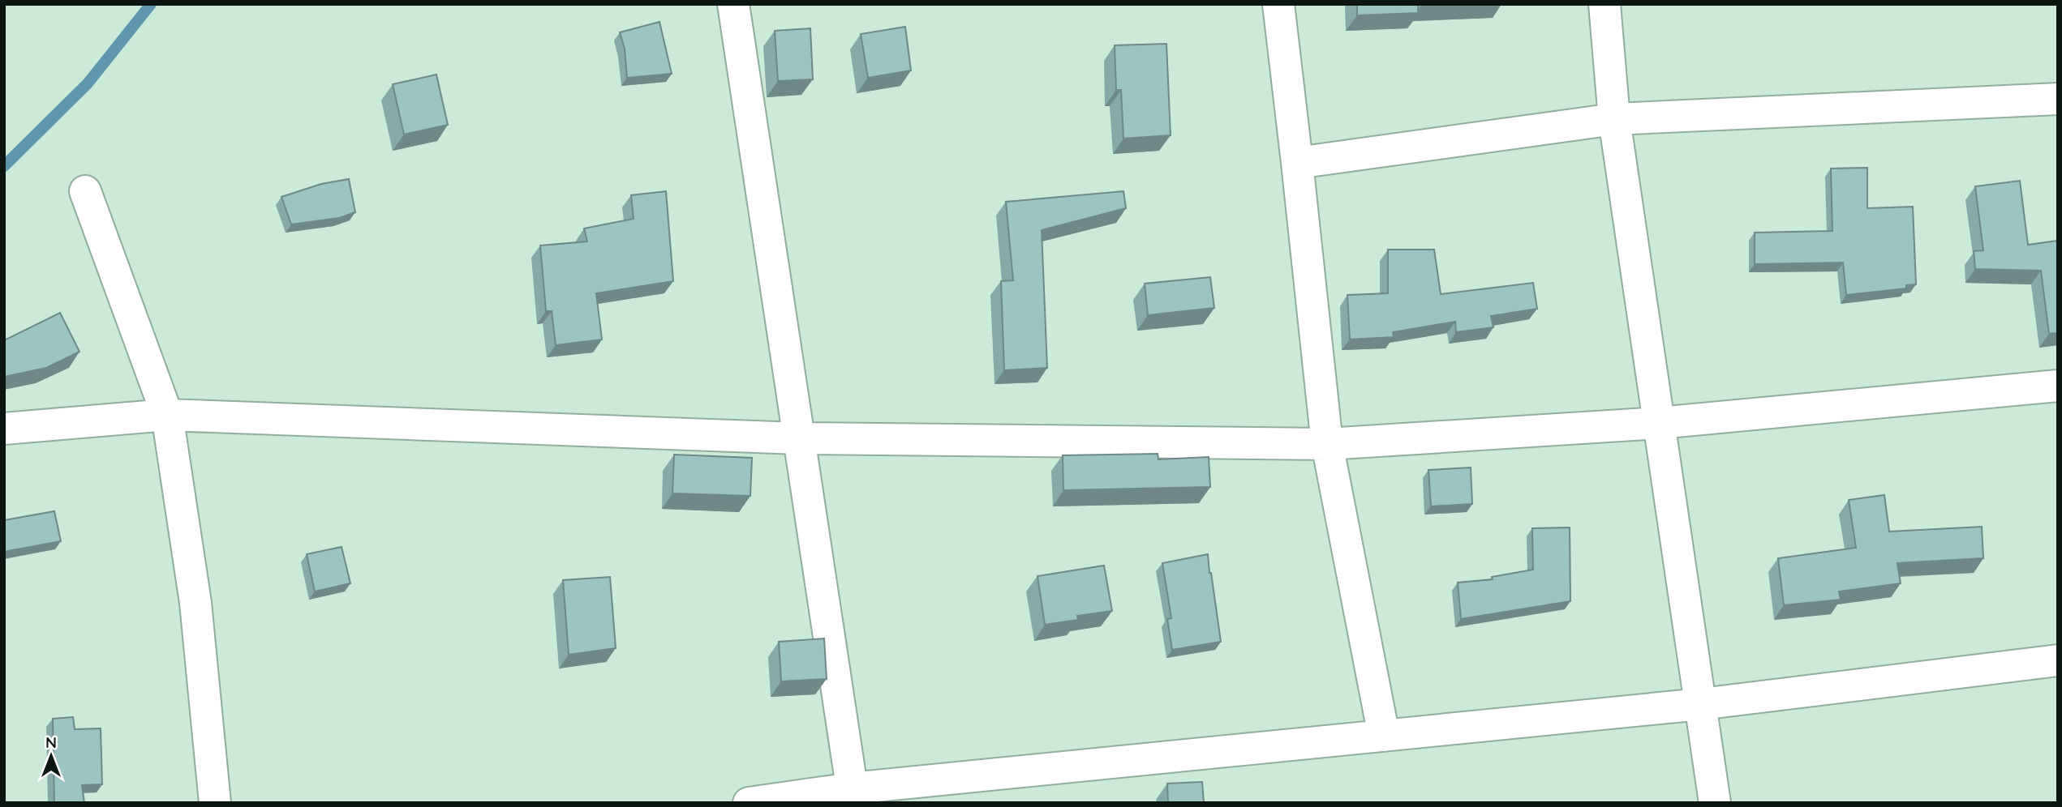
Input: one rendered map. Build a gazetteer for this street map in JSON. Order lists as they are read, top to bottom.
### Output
{
  "north": "top"
}
